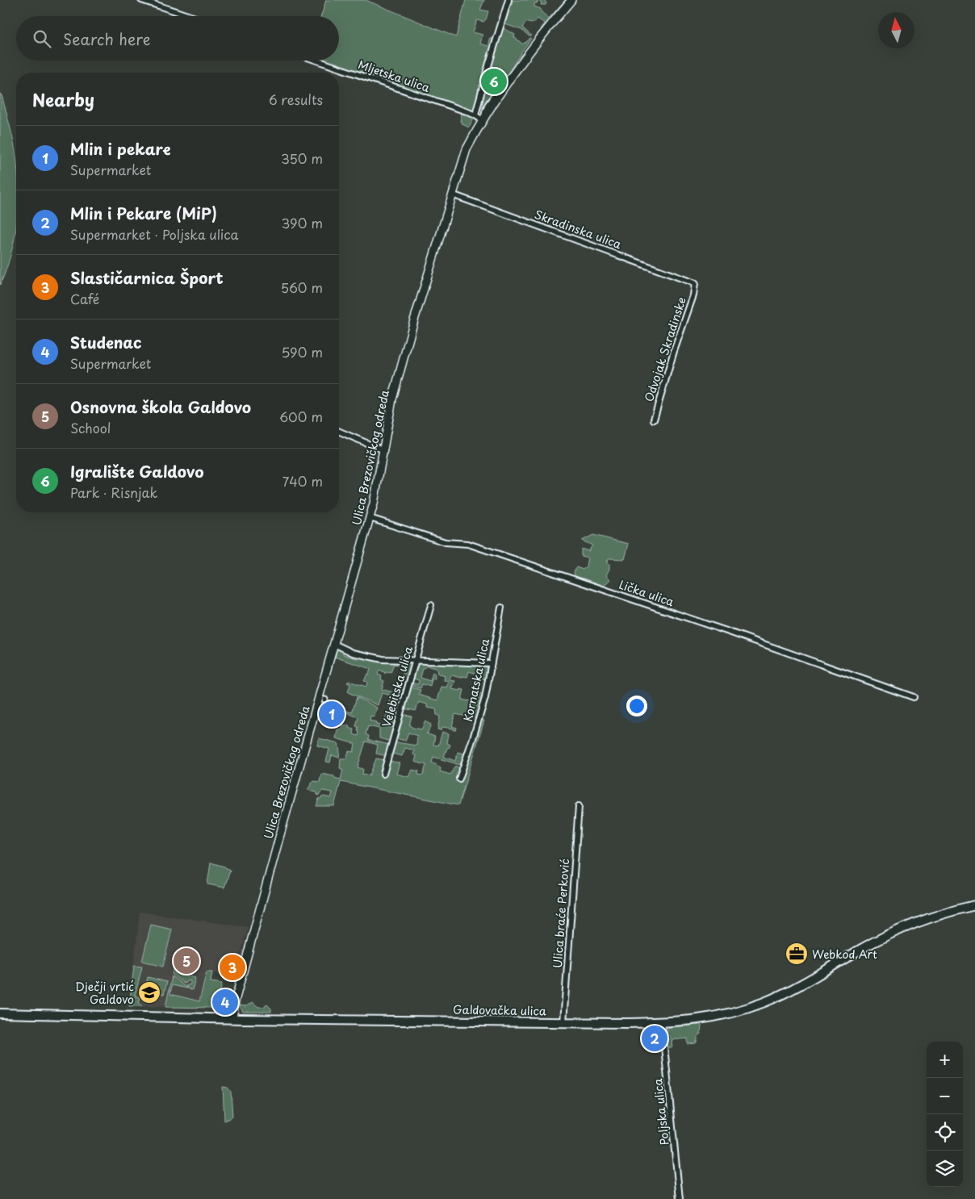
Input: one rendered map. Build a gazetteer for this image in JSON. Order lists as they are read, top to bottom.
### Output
{
  "streets": {
    "main road": ["Ulica Brezovičkog odreda", "Galdovačka ulica"],
    "street": [
      "Mljetska ulica",
      "Skradinska ulica",
      "Odvojak Skradinske",
      "Lička ulica",
      "Kornatska ulica",
      "Velebitska ulica",
      "Ulica braće Perković",
      "Poljska ulica"
    ]
  },
  "crossings": [
    ["Mljetska ulica", "Ulica Brezovičkog odreda"],
    ["Skradinska ulica", "Odvojak Skradinske"],
    ["Skradinska ulica", "Ulica Brezovičkog odreda"],
    ["Ulica Brezovičkog odreda", "Lička ulica"],
    ["Ulica Brezovičkog odreda", "Galdovačka ulica"],
    ["Ulica braće Perković", "Galdovačka ulica"],
    ["Galdovačka ulica", "Poljska ulica"]
  ],
  "places": {
    "office": ["Webkod Art"],
    "school or university": ["Dječji vrtić Galdovo"]
  },
  "north": "top",
  "page": {
    "search": "Search here",
    "pins": [
      "6",
      "1",
      "5",
      "3",
      "4",
      "2"
    ],
    "heading": ["Nearby", "6 results"],
    "list": [
      {
        "mark": "1",
        "name": "Mlin i pekare",
        "note": "Supermarket",
        "value": "350 m"
      },
      {
        "mark": "2",
        "name": "Mlin i Pekare (MiP)",
        "note": "Supermarket · Poljska ulica",
        "value": "390 m"
      },
      {
        "mark": "3",
        "name": "Slastičarnica Šport",
        "note": "Café",
        "value": "560 m"
      },
      {
        "mark": "4",
        "name": "Studenac",
        "note": "Supermarket",
        "value": "590 m"
      },
      {
        "mark": "5",
        "name": "Osnovna škola Galdovo",
        "note": "School",
        "value": "600 m"
      },
      {
        "mark": "6",
        "name": "Igralište Galdovo",
        "note": "Park · Risnjak",
        "value": "740 m"
      }
    ],
    "map_buttons": ["+", "−"]
  }
}
